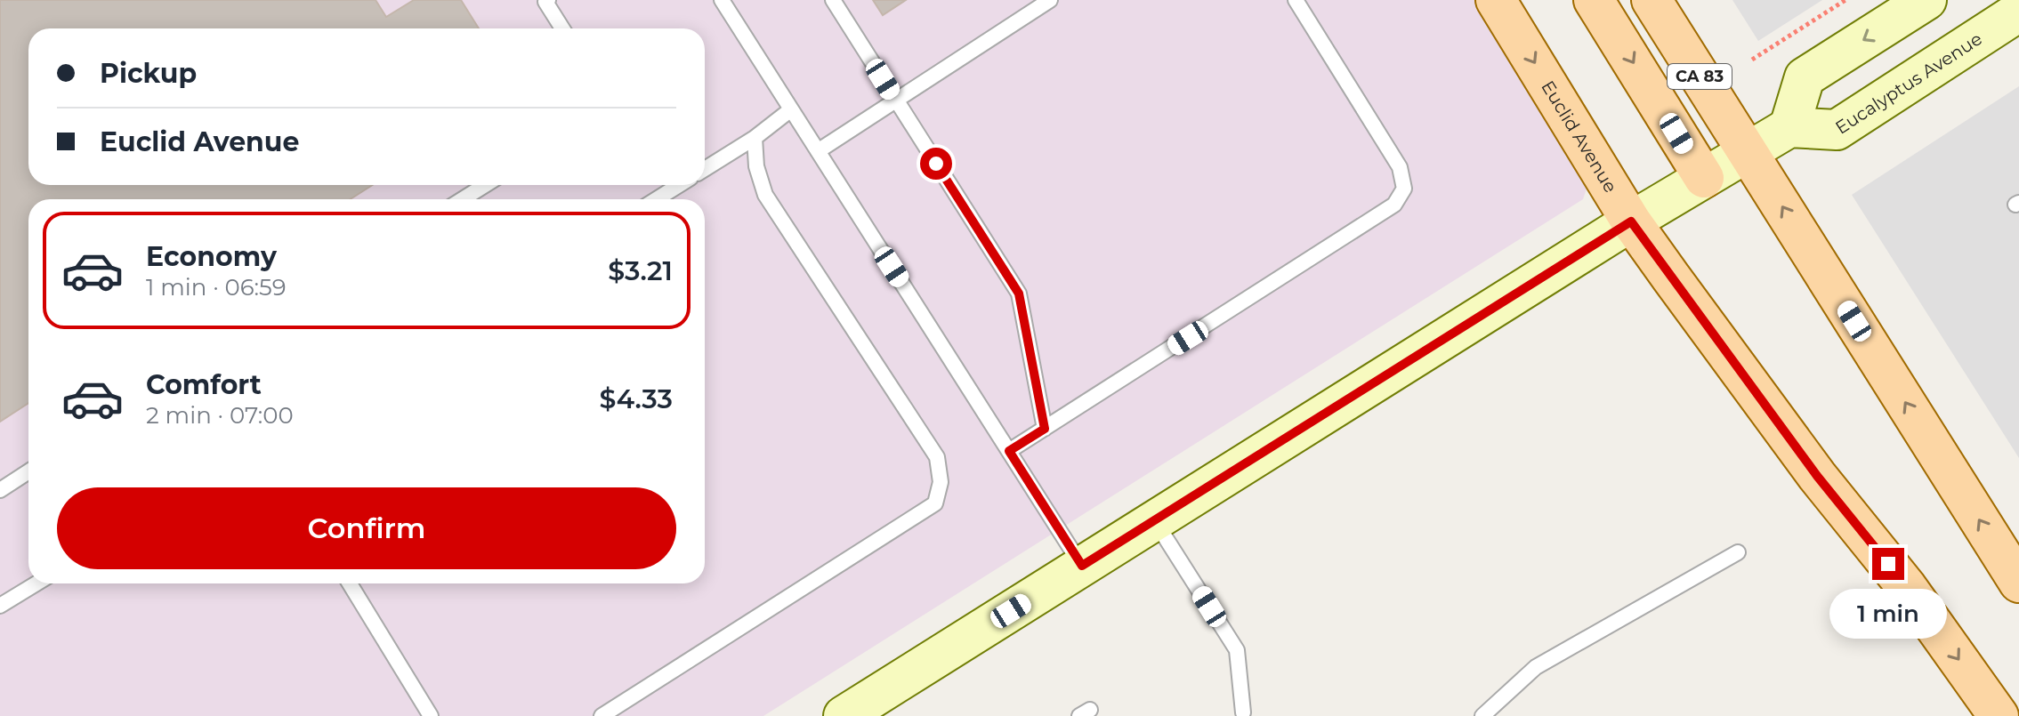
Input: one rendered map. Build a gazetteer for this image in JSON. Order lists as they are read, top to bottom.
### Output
{
  "streets": {
    "main road": ["CA 83", "Euclid Avenue"],
    "street": ["Eucalyptus Avenue"]
  },
  "page": {
    "banner": ["Pickup", "Euclid Avenue"],
    "list": [
      {
        "name": "Economy",
        "note": "1 min · 06:59",
        "value": "$3.21"
      },
      {
        "name": "Comfort",
        "note": "2 min · 07:00",
        "value": "$4.33"
      }
    ],
    "buttons": "Confirm",
    "bubble": "1 min"
  }
}
